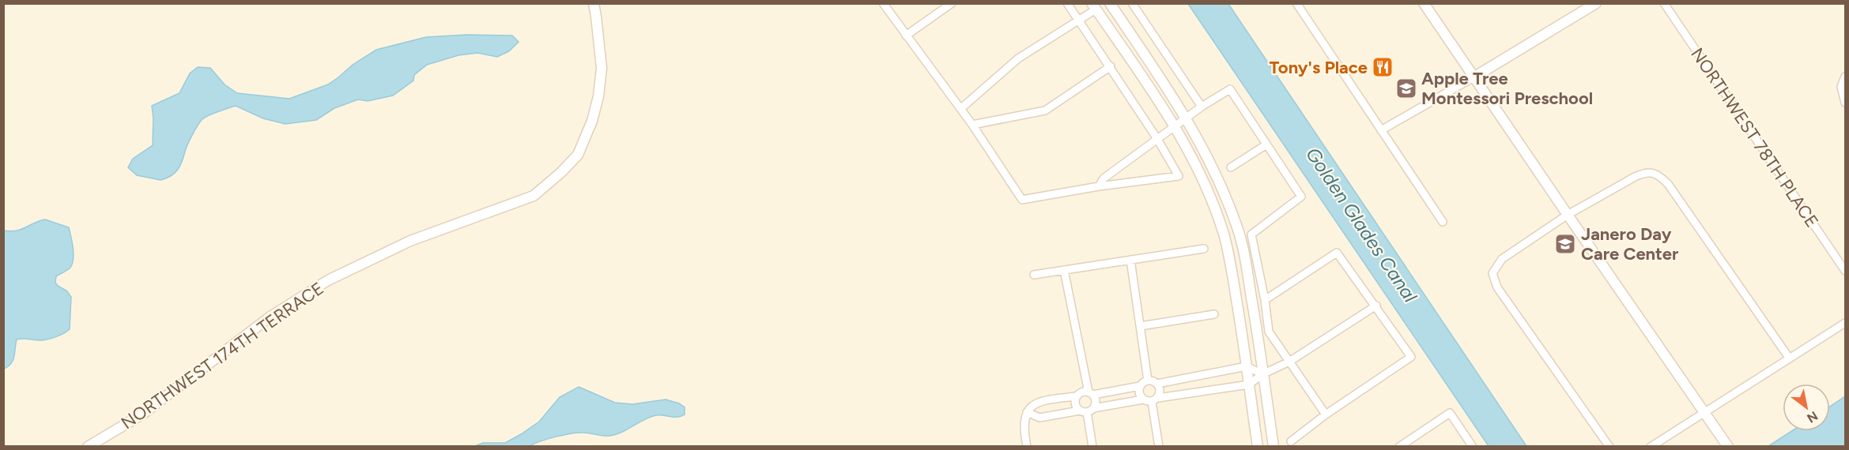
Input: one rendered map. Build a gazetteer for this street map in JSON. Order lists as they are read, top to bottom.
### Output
{
  "streets": {
    "street": ["NORTHWEST 78TH PLACE", "NORTHWEST 174TH TERRACE"]
  },
  "water": ["Golden Glades Canal"],
  "places": {
    "restaurant": ["Tony's Place"],
    "school or university": ["Apple Tree Montessori Preschool", "Janero Day Care Center"]
  },
  "north": "bottom right"
}
